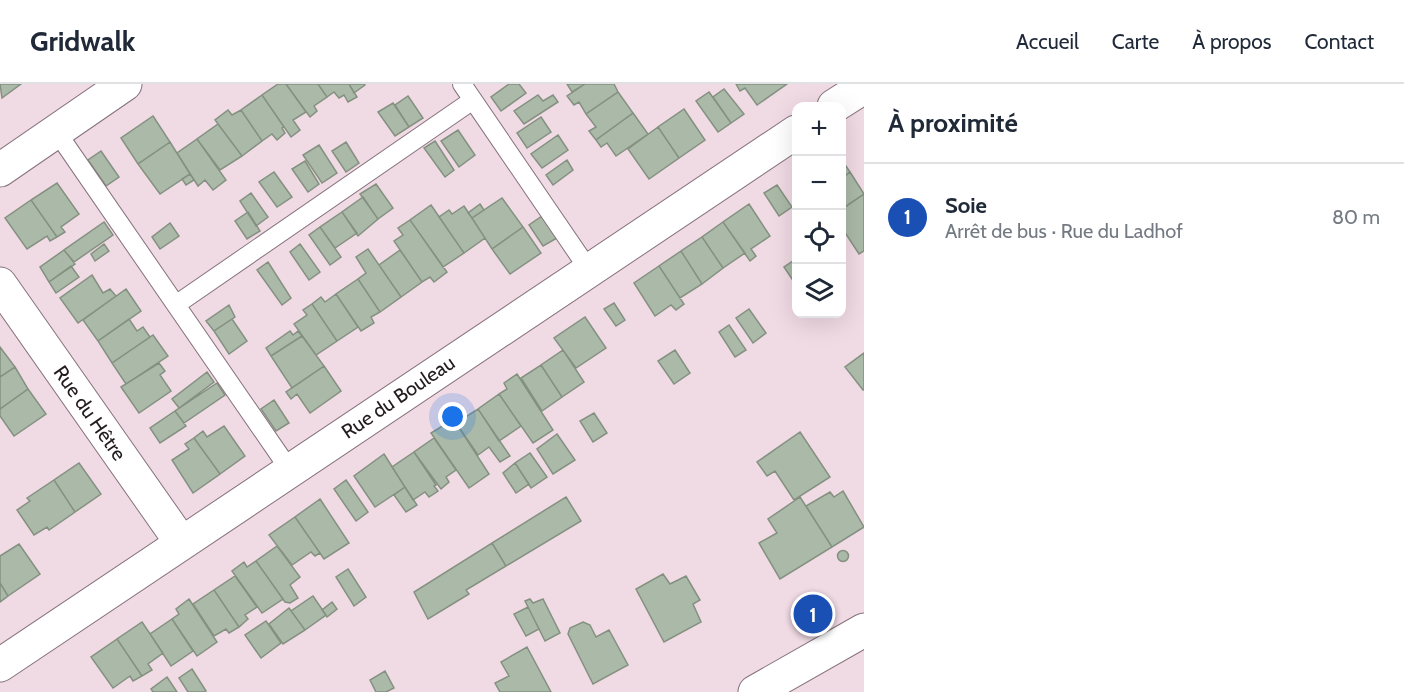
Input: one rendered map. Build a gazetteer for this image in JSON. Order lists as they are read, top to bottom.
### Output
{
  "streets": {
    "street": ["Rue du Bouleau", "Rue du Hêtre"]
  },
  "crossings": [
    ["Rue du Bouleau", "Rue du Hêtre"]
  ],
  "page": {
    "header": "Gridwalk",
    "nav": [
      "Accueil",
      "Carte",
      "À propos",
      "Contact"
    ],
    "heading": "À proximité",
    "map_buttons": ["+", "−"],
    "list": [
      {
        "mark": "1",
        "name": "Soie",
        "note": "Arrêt de bus · Rue du Ladhof",
        "value": "80 m"
      }
    ],
    "pins": "1"
  }
}
